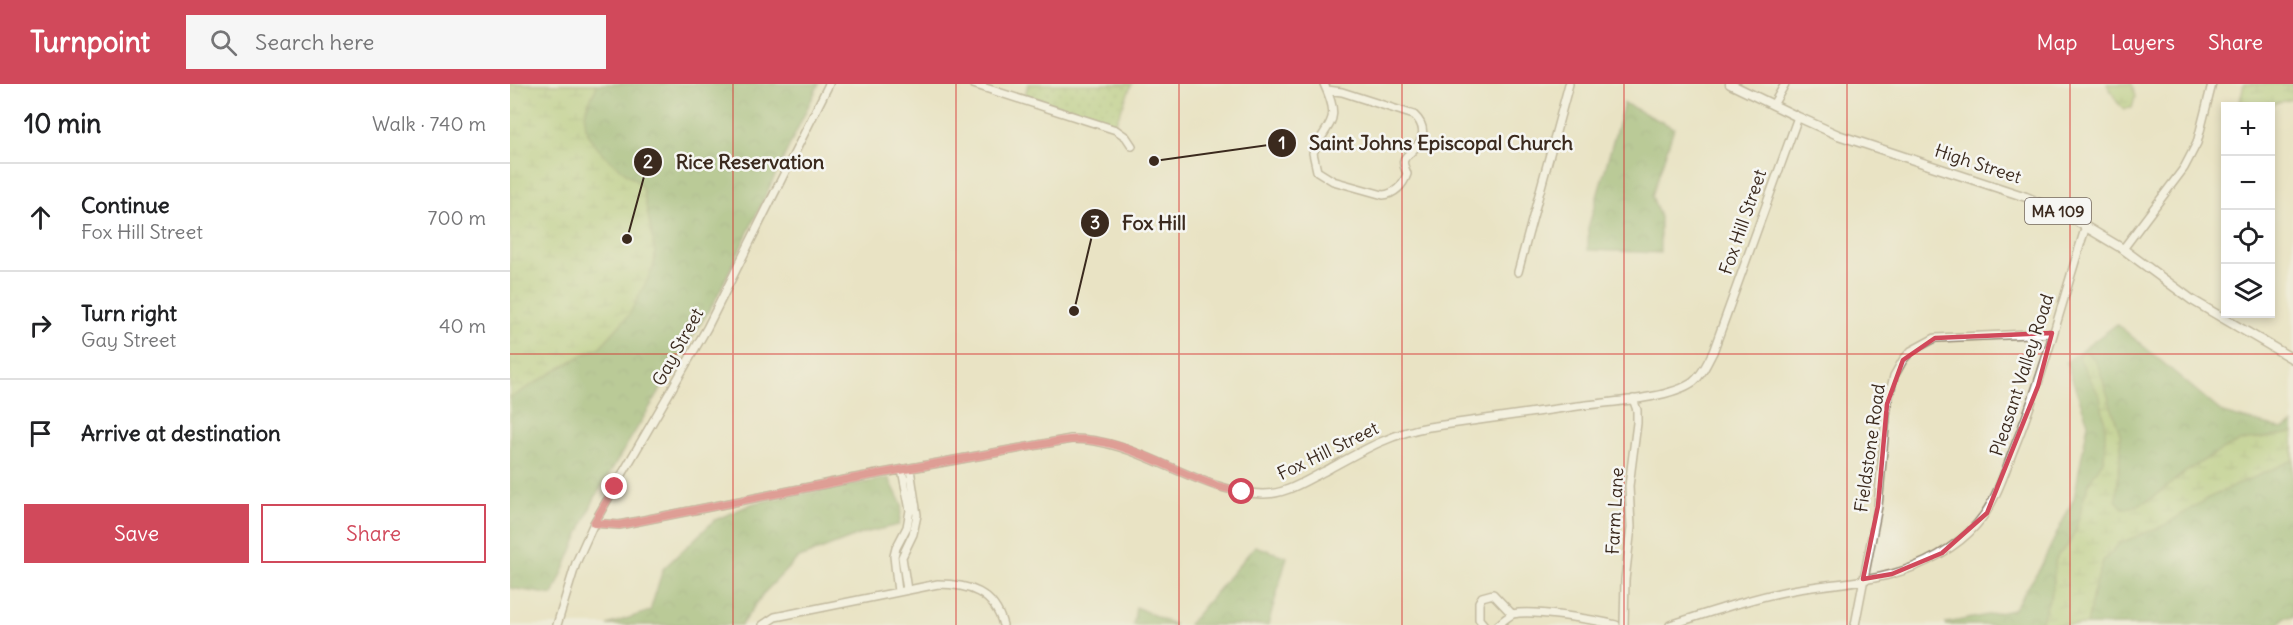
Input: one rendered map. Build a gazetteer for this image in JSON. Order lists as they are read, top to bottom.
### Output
{
  "streets": {
    "main road": ["High Street", "MA 109"],
    "street": [
      "Fox Hill Street",
      "Gay Street",
      "Pleasant Valley Road",
      "Fieldstone Road",
      "Farm Lane"
    ]
  },
  "crossings": [
    ["High Street", "Fox Hill Street"],
    ["High Street", "Pleasant Valley Road"],
    ["Fox Hill Street", "Gay Street"],
    ["Fox Hill Street", "Farm Lane"],
    ["Pleasant Valley Road", "Fieldstone Road"]
  ],
  "places": ["Saint Johns Episcopal Church", "Rice Reservation", "Fox Hill"],
  "page": {
    "header": "Turnpoint",
    "search": "Search here",
    "nav": ["Map", "Layers", "Share"],
    "heading": ["10 min", "Walk · 740 m"],
    "map_buttons": ["+", "−"],
    "list": [
      ["Continue", "Fox Hill Street", "700 m"],
      ["Turn right", "Gay Street", "40 m"],
      "Arrive at destination"
    ],
    "buttons": ["Save", "Share"]
  }
}
